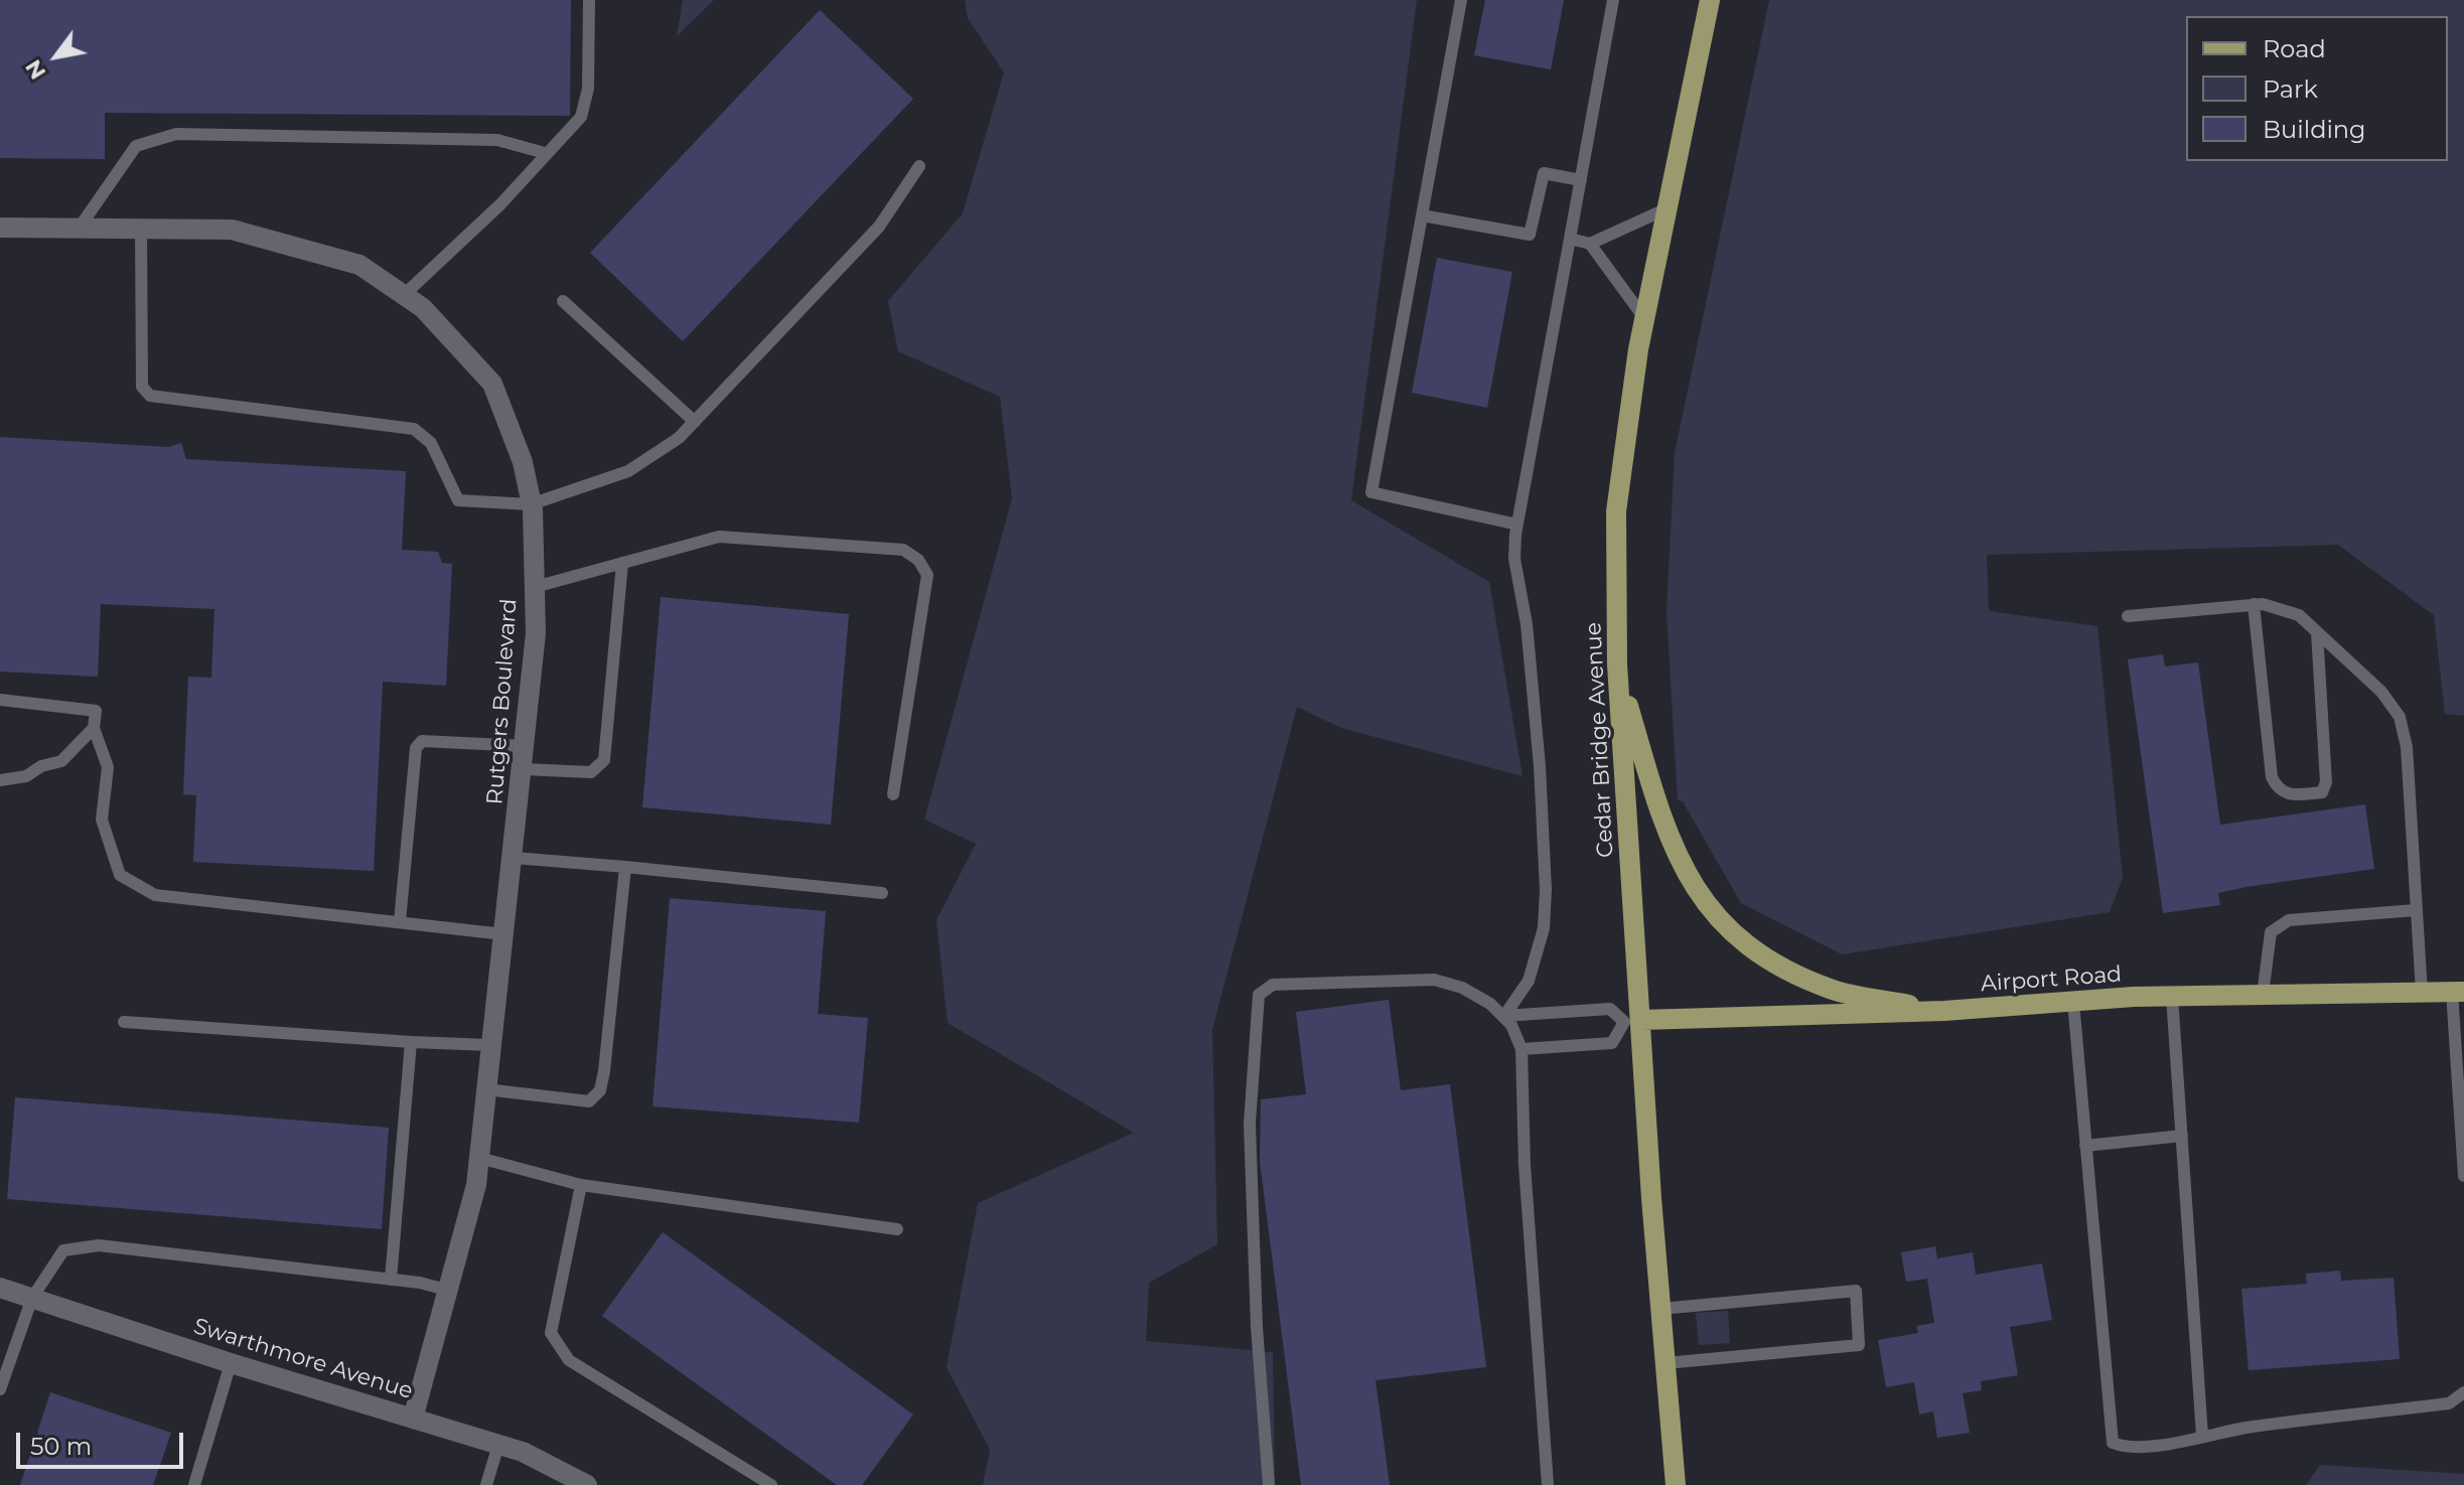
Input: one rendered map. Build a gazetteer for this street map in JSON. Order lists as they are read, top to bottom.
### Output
{
  "streets": {
    "main road": ["Cedar Bridge Avenue", "Airport Road"],
    "street": ["Rutgers Boulevard", "Swarthmore Avenue"]
  },
  "crossings": [
    ["Rutgers Boulevard", "Swarthmore Avenue"],
    ["Cedar Bridge Avenue", "Airport Road"]
  ],
  "legend": ["Road", "Park", "Building"],
  "scale_bar": "50 m",
  "north": "bottom left"
}
